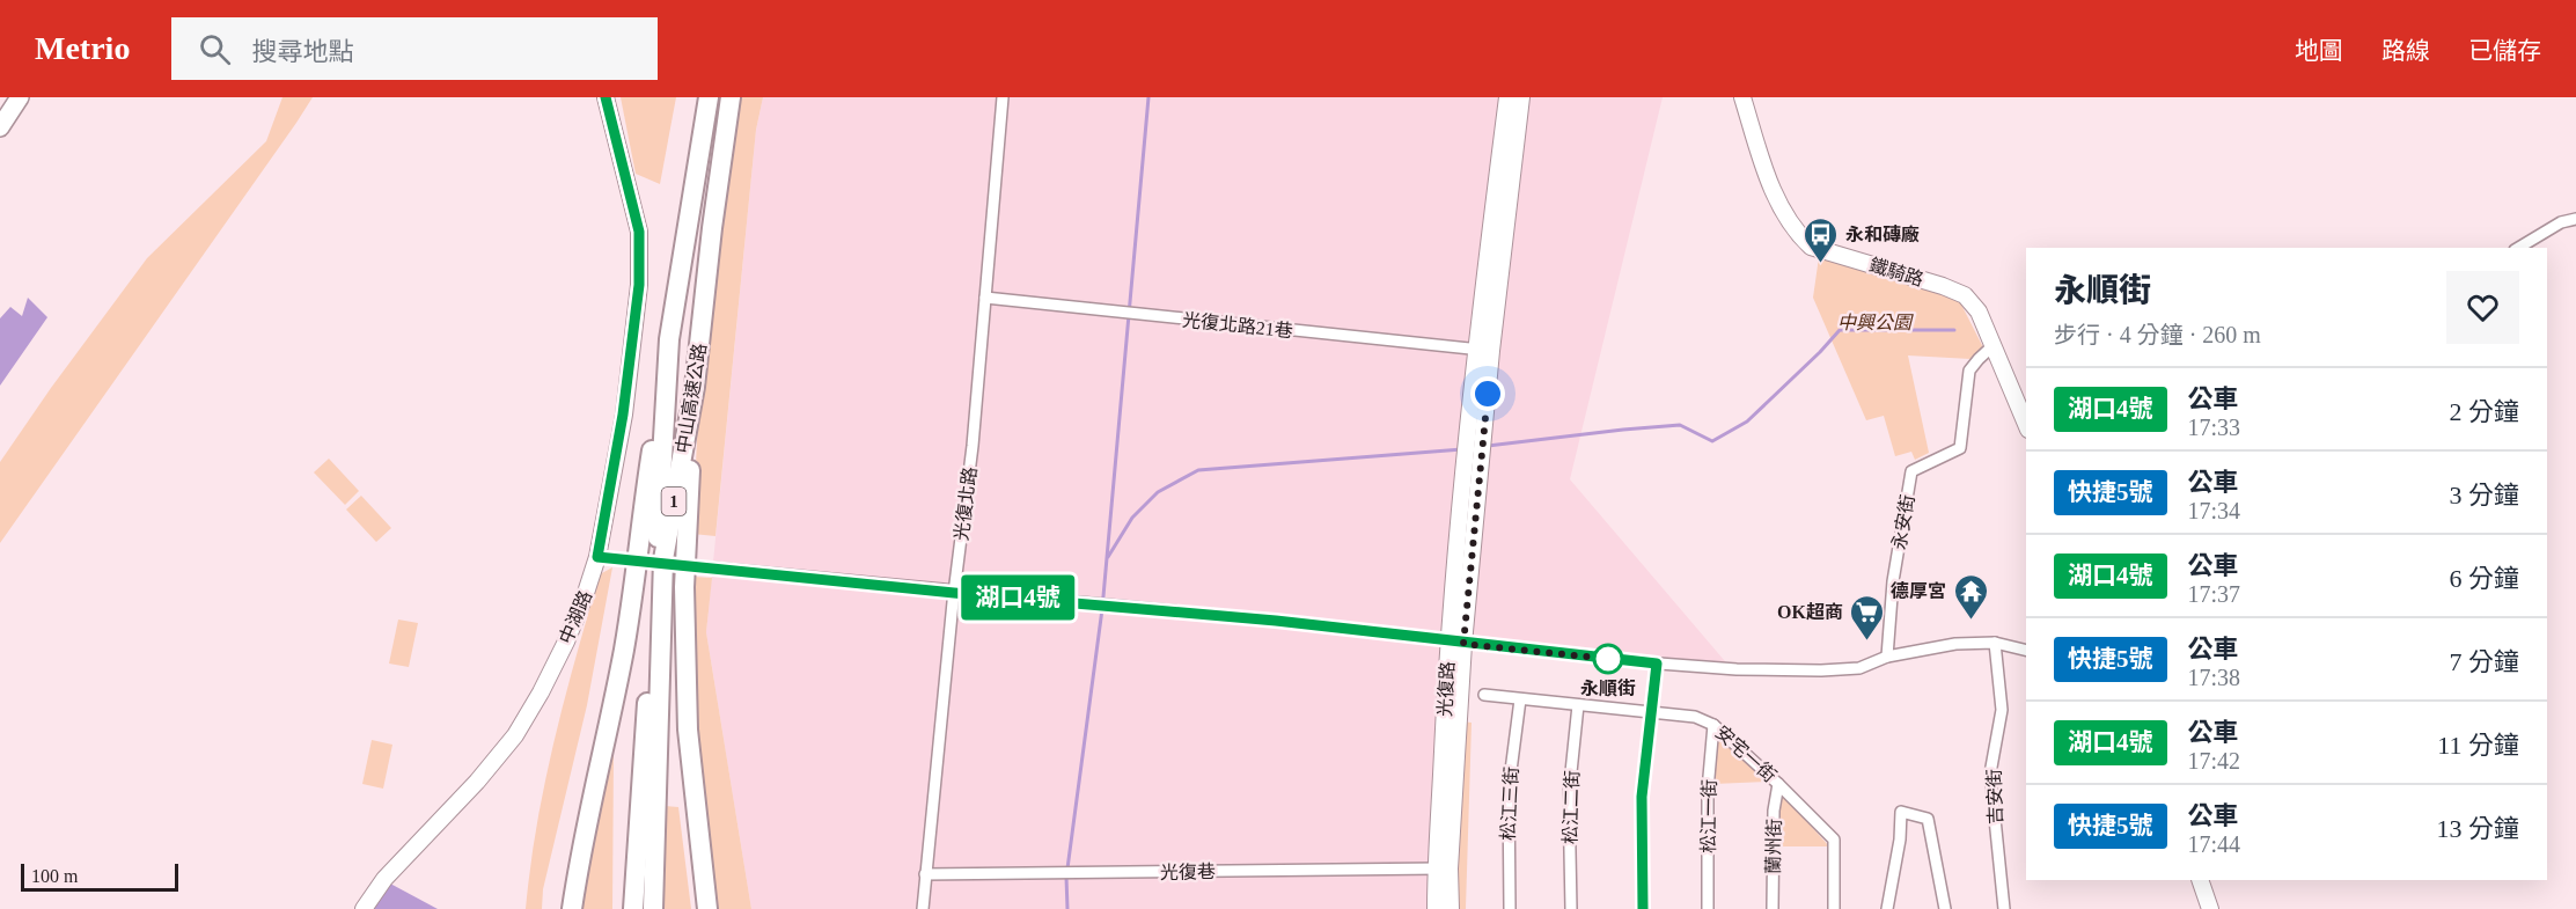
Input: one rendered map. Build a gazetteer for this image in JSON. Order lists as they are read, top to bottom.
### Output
{
  "streets": {
    "highway": ["中山高速公路", "1"],
    "street": [
      "鐵騎路",
      "光復北路21巷",
      "光復北路",
      "永安街",
      "中湖路",
      "光復路",
      "安宅一街",
      "吉安街",
      "松江三街",
      "松江二街",
      "松江一街",
      "蘭州街",
      "光復巷"
    ]
  },
  "crossings": [
    ["鐵騎路", "永安街"],
    ["光復北路21巷", "光復北路"],
    ["光復北路21巷", "光復路"],
    ["光復北路", "光復巷"],
    ["光復路", "光復巷"],
    ["安宅一街", "松江三街"],
    ["安宅一街", "松江二街"],
    ["安宅一街", "松江一街"],
    ["安宅一街", "蘭州街"]
  ],
  "parks": ["中興公園"],
  "places": {
    "bus stop": ["永和磚廠"],
    "temple": ["德厚宮"],
    "supermarket": ["OK超商"],
    "other": ["永順街"]
  },
  "lines": ["bus line 湖口4號"],
  "scale_bar": "100 m",
  "page": {
    "header": "Metrio",
    "search": "搜尋地點",
    "nav": ["地圖", "路線", "已儲存"],
    "on_map": "湖口4號",
    "heading": ["永順街", "步行 · 4 分鐘 · 260 m"],
    "list": [
      {
        "mark": "湖口4號",
        "name": "公車",
        "note": "17:33",
        "value": "2 分鐘"
      },
      {
        "mark": "快捷5號",
        "name": "公車",
        "note": "17:34",
        "value": "3 分鐘"
      },
      {
        "mark": "湖口4號",
        "name": "公車",
        "note": "17:37",
        "value": "6 分鐘"
      },
      {
        "mark": "快捷5號",
        "name": "公車",
        "note": "17:38",
        "value": "7 分鐘"
      },
      {
        "mark": "湖口4號",
        "name": "公車",
        "note": "17:42",
        "value": "11 分鐘"
      },
      {
        "mark": "快捷5號",
        "name": "公車",
        "note": "17:44",
        "value": "13 分鐘"
      }
    ],
    "scale": "100 m"
  }
}
